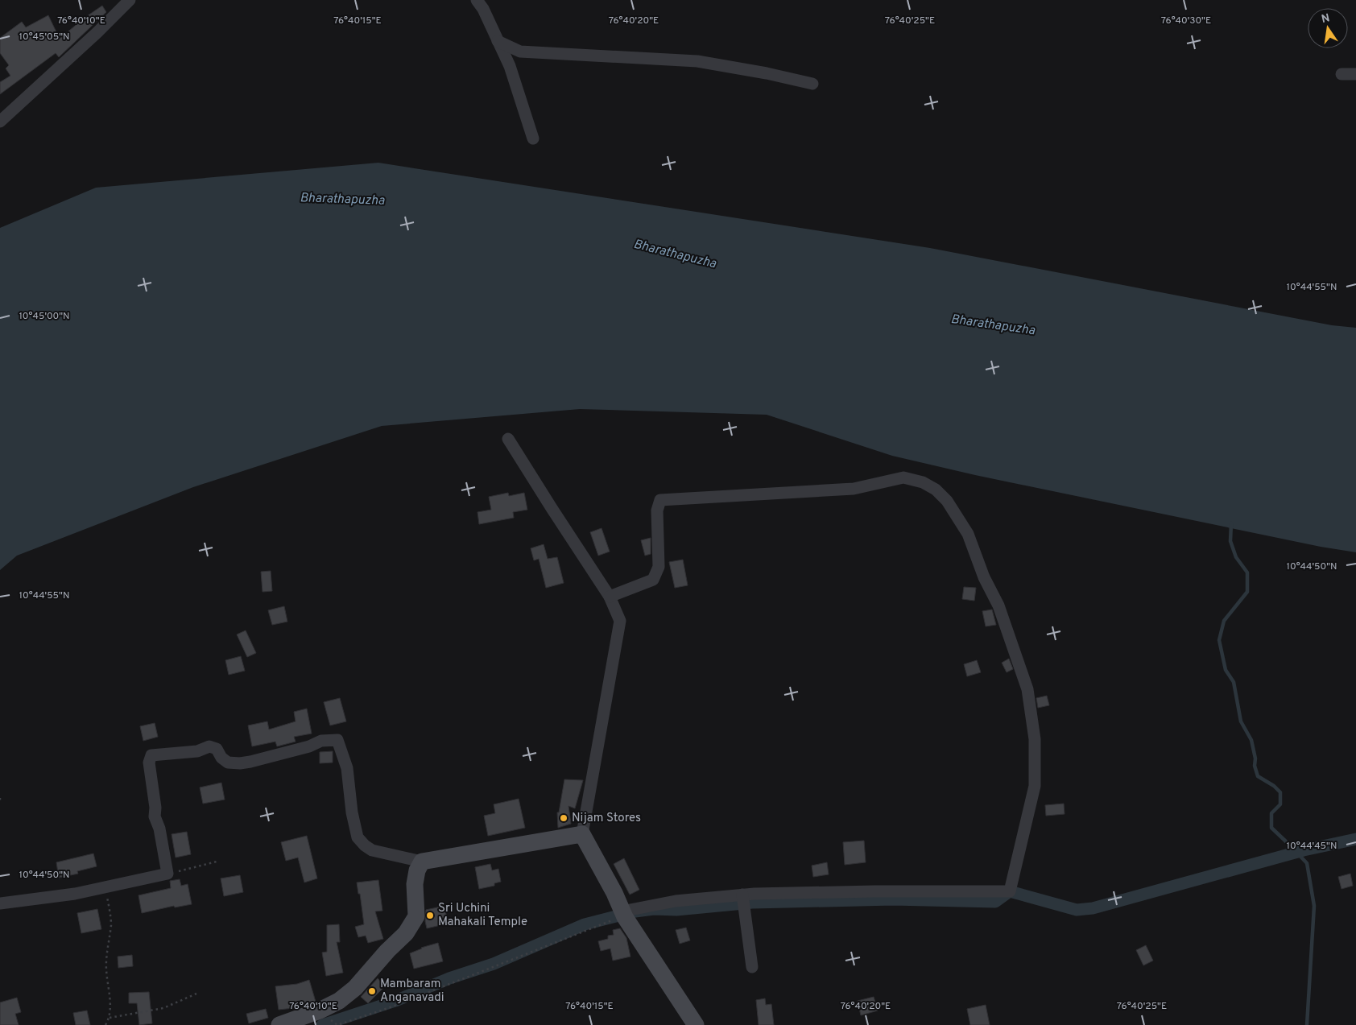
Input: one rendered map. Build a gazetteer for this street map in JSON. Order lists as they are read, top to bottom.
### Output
{
  "water": ["Bharathapuzha"],
  "places": ["Nijam Stores", "Sri Uchini Mahakali Temple", "Mambaram Anganavadi"],
  "north": "top",
  "coordinates": [
    "76°40'10\"E",
    "76°40'15\"E",
    "76°40'20\"E",
    "76°40'25\"E",
    "76°40'30\"E",
    "10°45'05\"N",
    "10°44'55\"N",
    "10°45'00\"N",
    "10°44'50\"N",
    "10°44'45\"N"
  ]
}
